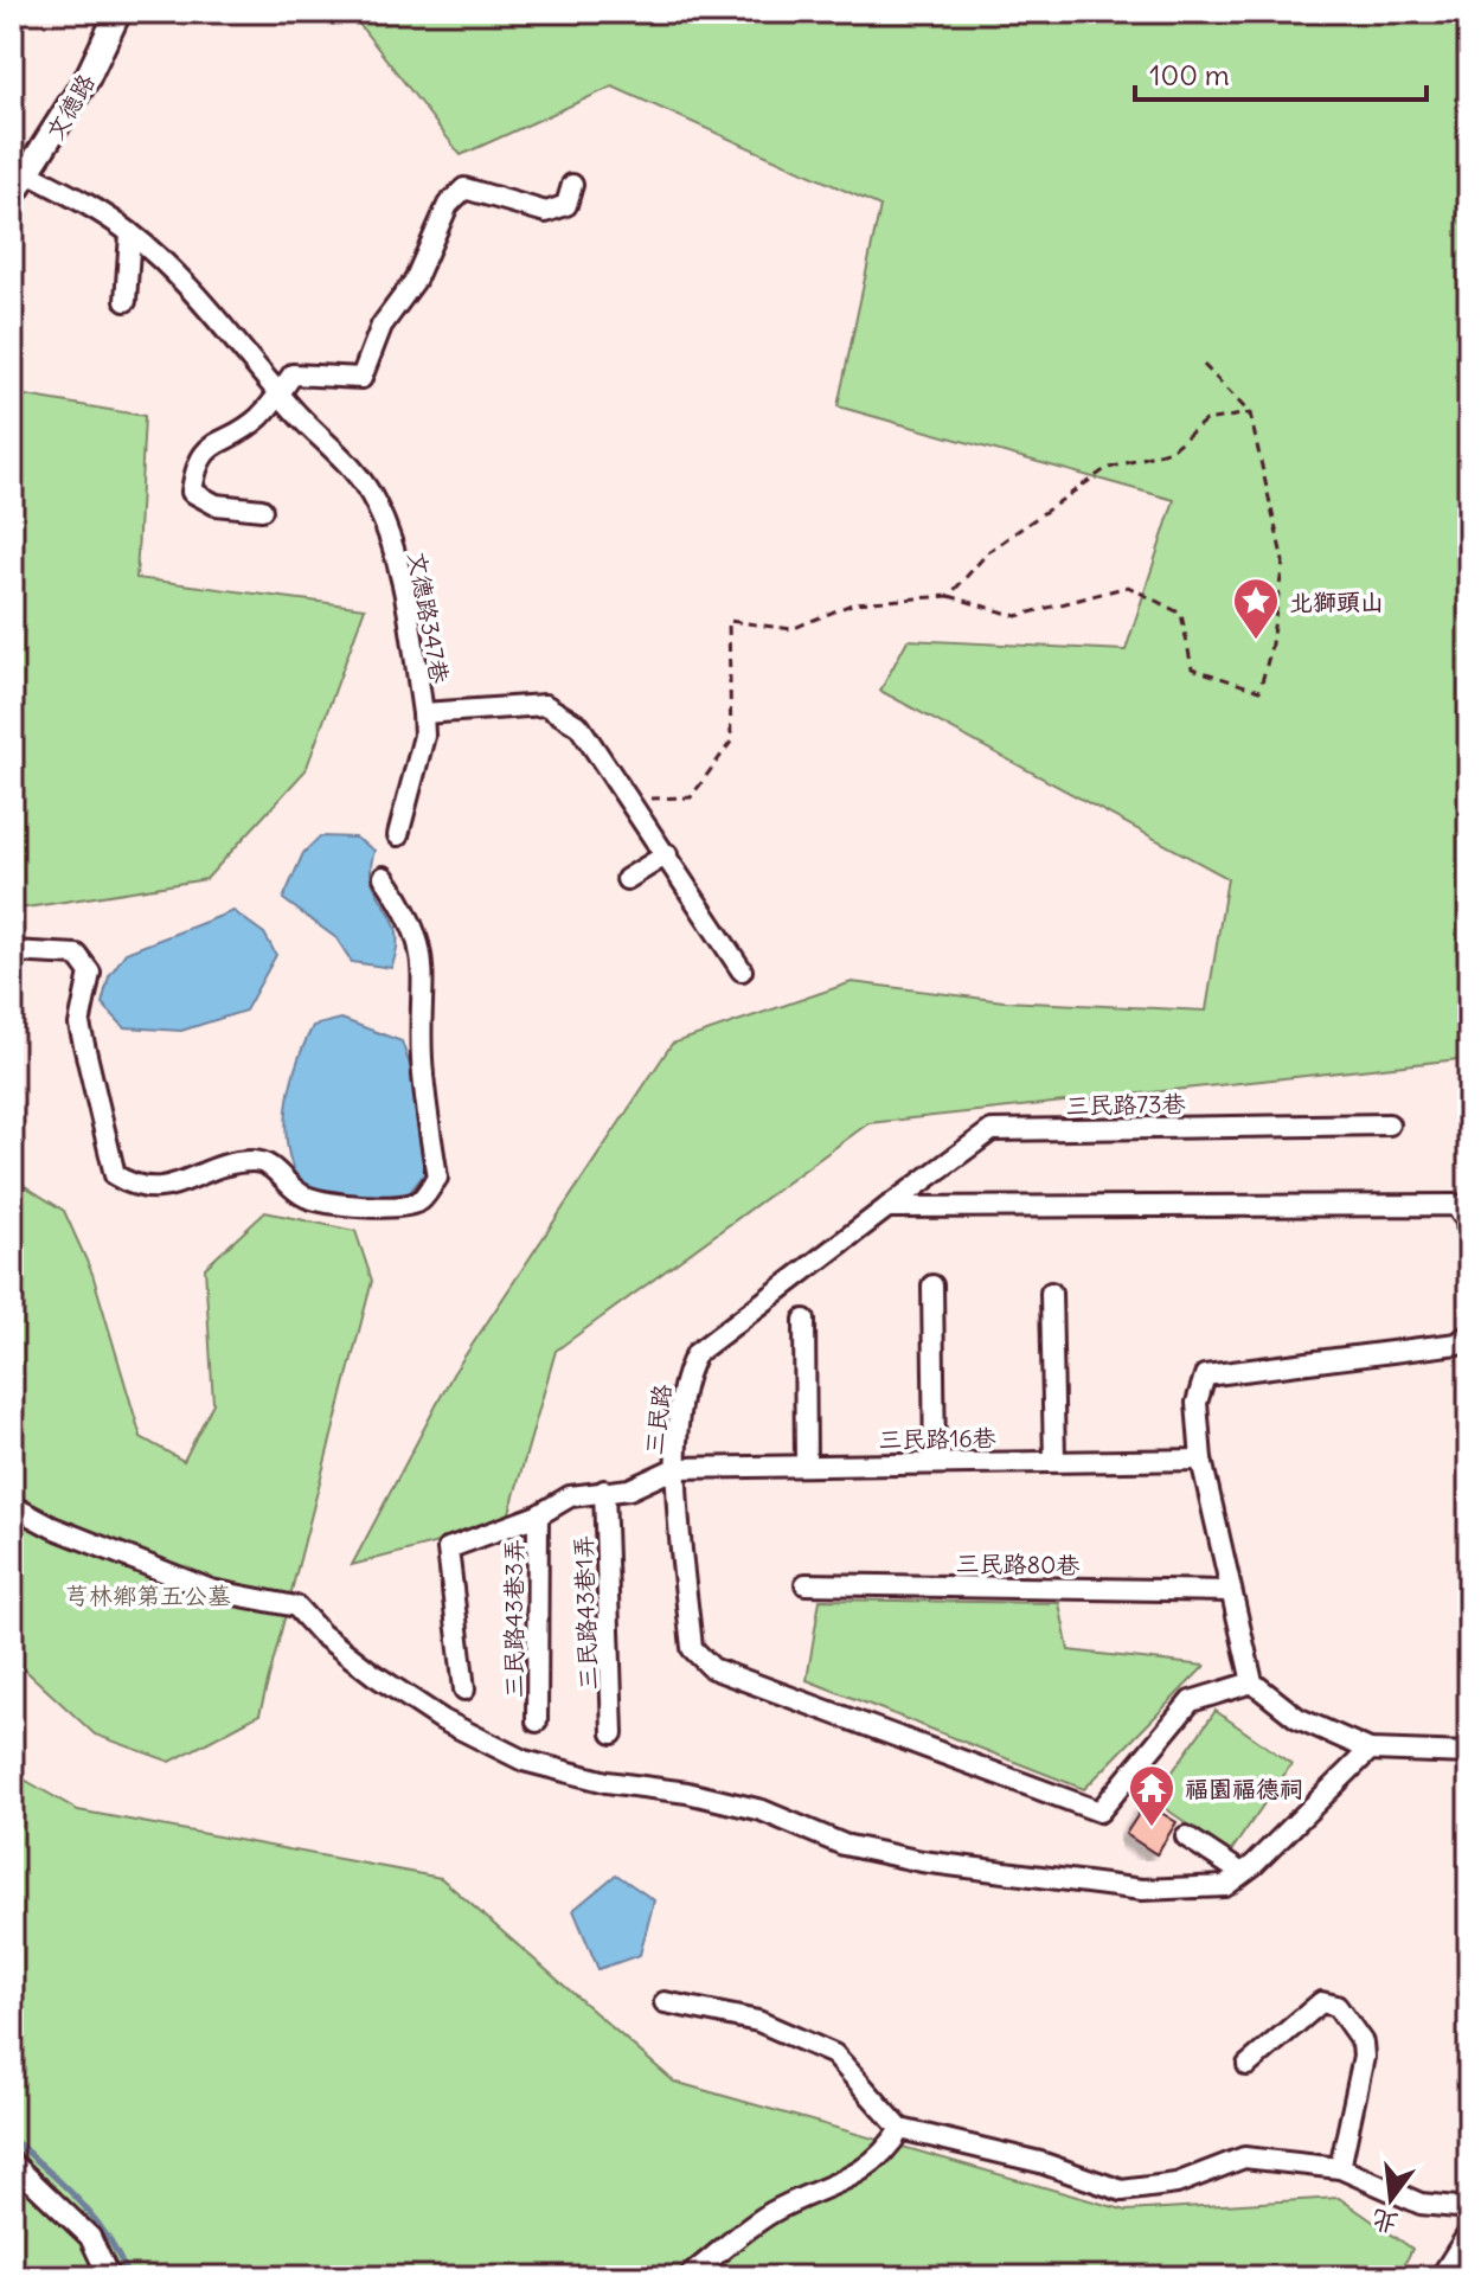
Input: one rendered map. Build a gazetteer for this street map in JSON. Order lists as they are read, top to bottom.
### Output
{
  "streets": {
    "main road": ["文德路"],
    "street": [
      "文德路347巷",
      "三民路73巷",
      "三民路",
      "三民路16巷",
      "三民路80巷",
      "三民路43巷1弄",
      "三民路43巷3弄"
    ]
  },
  "crossings": [
    ["文德路", "文德路347巷"],
    ["三民路73巷", "三民路"],
    ["三民路", "三民路16巷"]
  ],
  "parks": ["芎林鄉第五公墓"],
  "places": {
    "place": ["北獅頭山"],
    "temple": ["福園福德祠"]
  },
  "scale_bar": "100 m",
  "north": "bottom"
}
